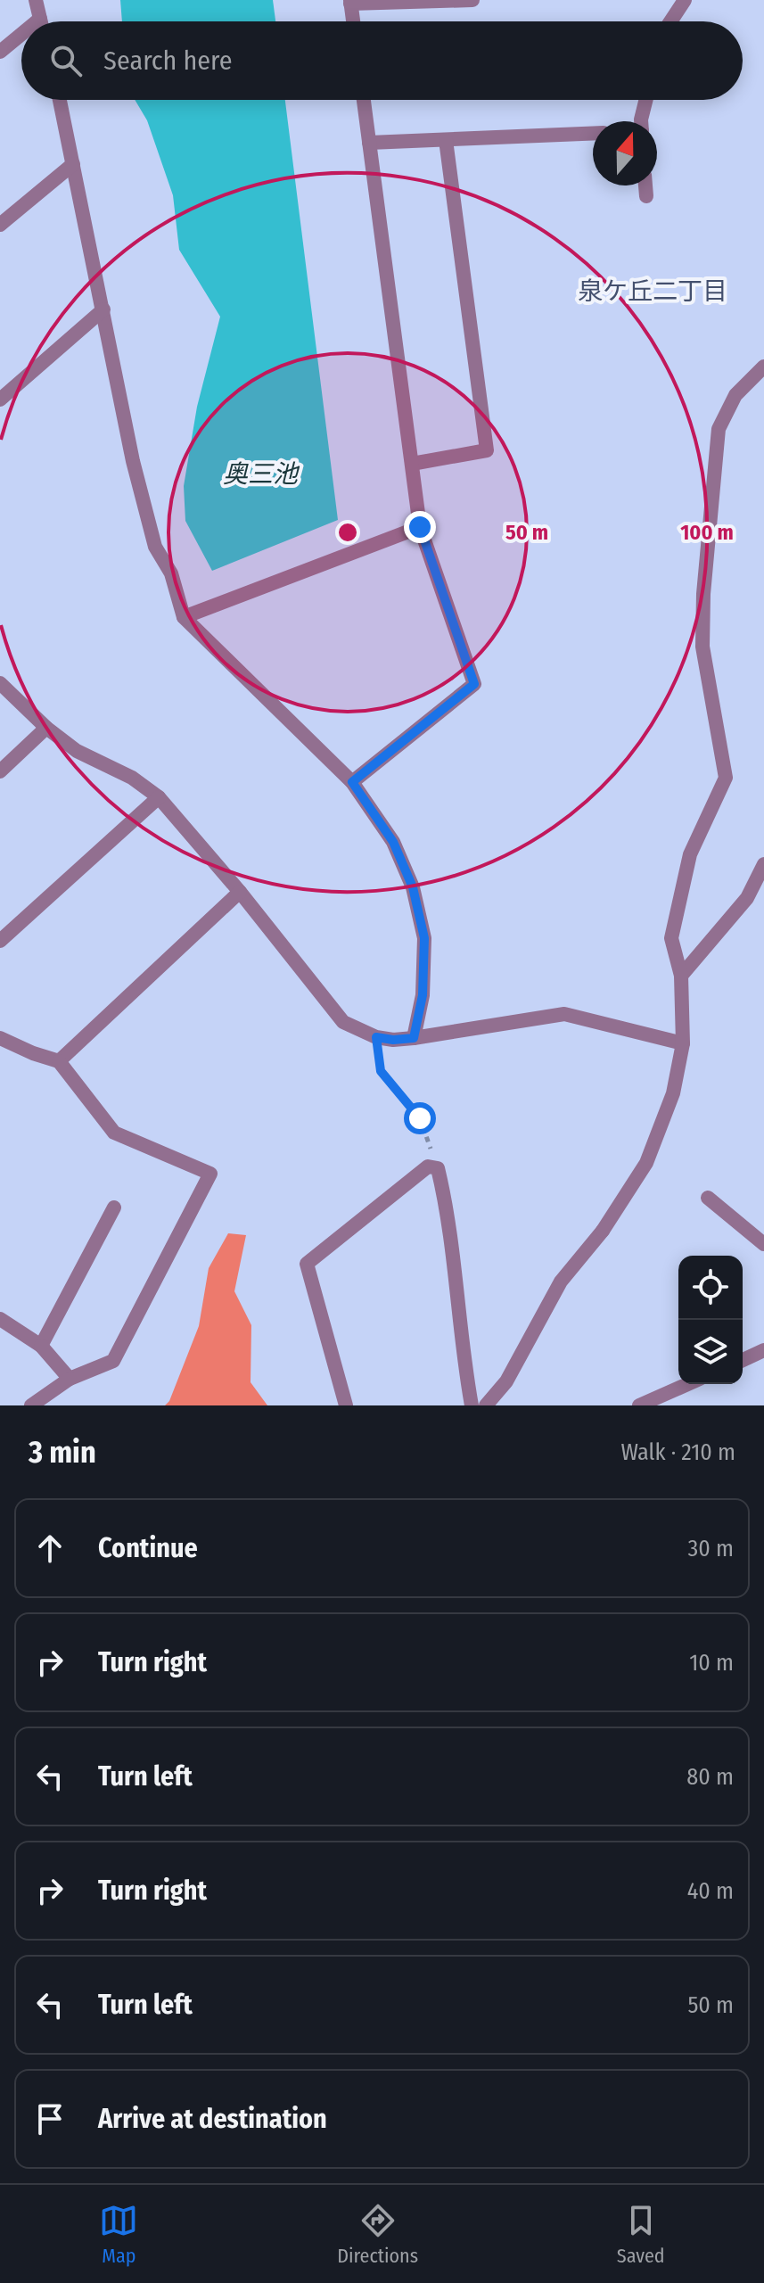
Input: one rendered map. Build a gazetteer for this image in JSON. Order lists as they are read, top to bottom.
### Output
{
  "districts": ["泉ケ丘二丁目"],
  "water": ["奥三池"],
  "north": "top",
  "page": {
    "search": "Search here",
    "heading": ["3 min", "Walk · 210 m"],
    "list": [
      ["Continue", "30 m"],
      ["Turn right", "10 m"],
      ["Turn left", "80 m"],
      ["Turn right", "40 m"],
      ["Turn left", "50 m"],
      "Arrive at destination"
    ],
    "nav": ["Map", "Directions", "Saved"]
  },
  "rings": ["50 m", "100 m"]
}
